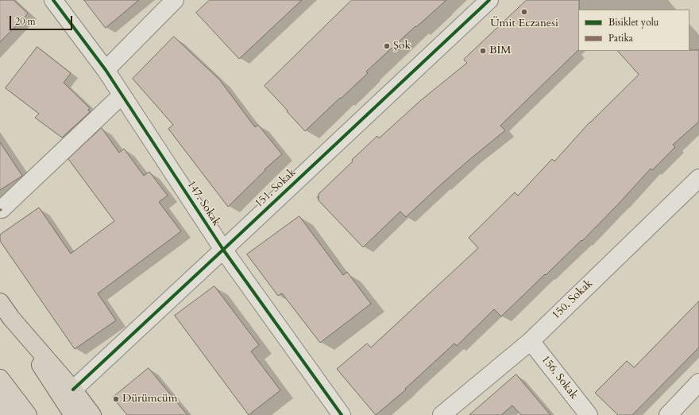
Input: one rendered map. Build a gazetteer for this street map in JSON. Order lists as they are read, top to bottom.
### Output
{
  "streets": {
    "street": [
      "151. Sokak",
      "147. Sokak",
      "150. Sokak",
      "156. Sokak"
    ]
  },
  "crossings": [
    ["151. Sokak", "147. Sokak"],
    ["150. Sokak", "156. Sokak"]
  ],
  "places": [
    "Ümit Eczanesi",
    "Şok",
    "BİM",
    "Dürümcüm"
  ],
  "legend": ["Bisiklet yolu", "Patika"],
  "scale_bar": "20 m"
}
